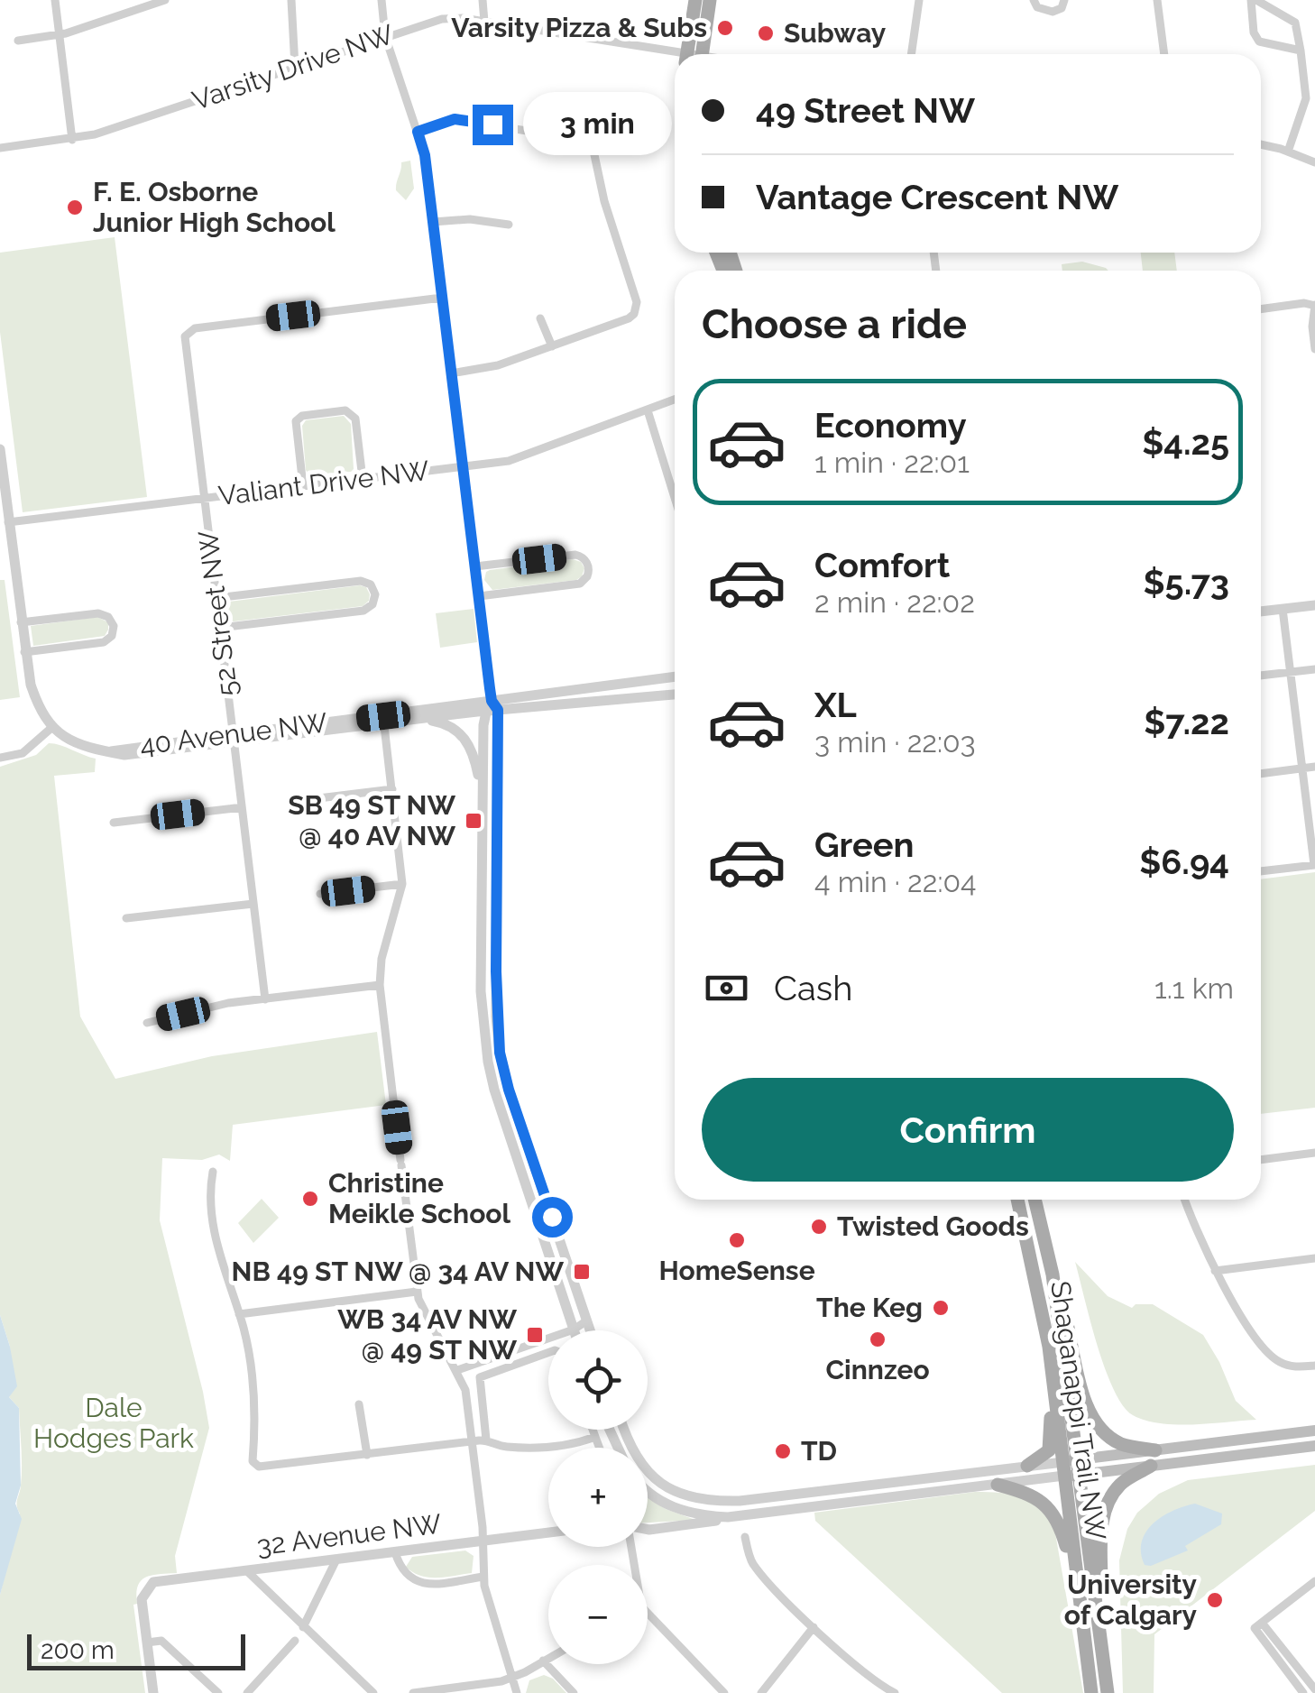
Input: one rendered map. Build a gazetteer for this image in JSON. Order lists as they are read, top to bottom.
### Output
{
  "streets": {
    "main road": ["Shaganappi Trail NW"],
    "street": [
      "Varsity Drive NW",
      "Valiant Drive NW",
      "52 Street NW",
      "40 Avenue NW",
      "32 Avenue NW"
    ]
  },
  "crossings": [
    ["Valiant Drive NW", "52 Street NW"],
    ["52 Street NW", "40 Avenue NW"]
  ],
  "parks": ["Dale Hodges Park"],
  "places": {
    "other": [
      "Varsity Pizza & Subs",
      "Subway",
      "F. E. Osborne Junior High School",
      "Christine Meikle School",
      "Twisted Goods",
      "HomeSense",
      "The Keg",
      "Cinnzeo",
      "TD",
      "University of Calgary"
    ],
    "transit": ["SB 49 ST NW @ 40 AV NW", "NB 49 ST NW @ 34 AV NW", "WB 34 AV NW @ 49 ST NW"]
  },
  "scale_bar": "200 m",
  "page": {
    "banner": ["49 Street NW", "Vantage Crescent NW"],
    "bubble": "3 min",
    "heading": "Choose a ride",
    "list": [
      {
        "name": "Economy",
        "note": "1 min · 22:01",
        "value": "$4.25"
      },
      {
        "name": "Comfort",
        "note": "2 min · 22:02",
        "value": "$5.73"
      },
      {
        "name": "XL",
        "note": "3 min · 22:03",
        "value": "$7.22"
      },
      {
        "name": "Green",
        "note": "4 min · 22:04",
        "value": "$6.94"
      }
    ],
    "pay": ["Cash", "1.1 km"],
    "buttons": "Confirm",
    "map_buttons": ["+", "−"],
    "scale": "200 m"
  }
}
